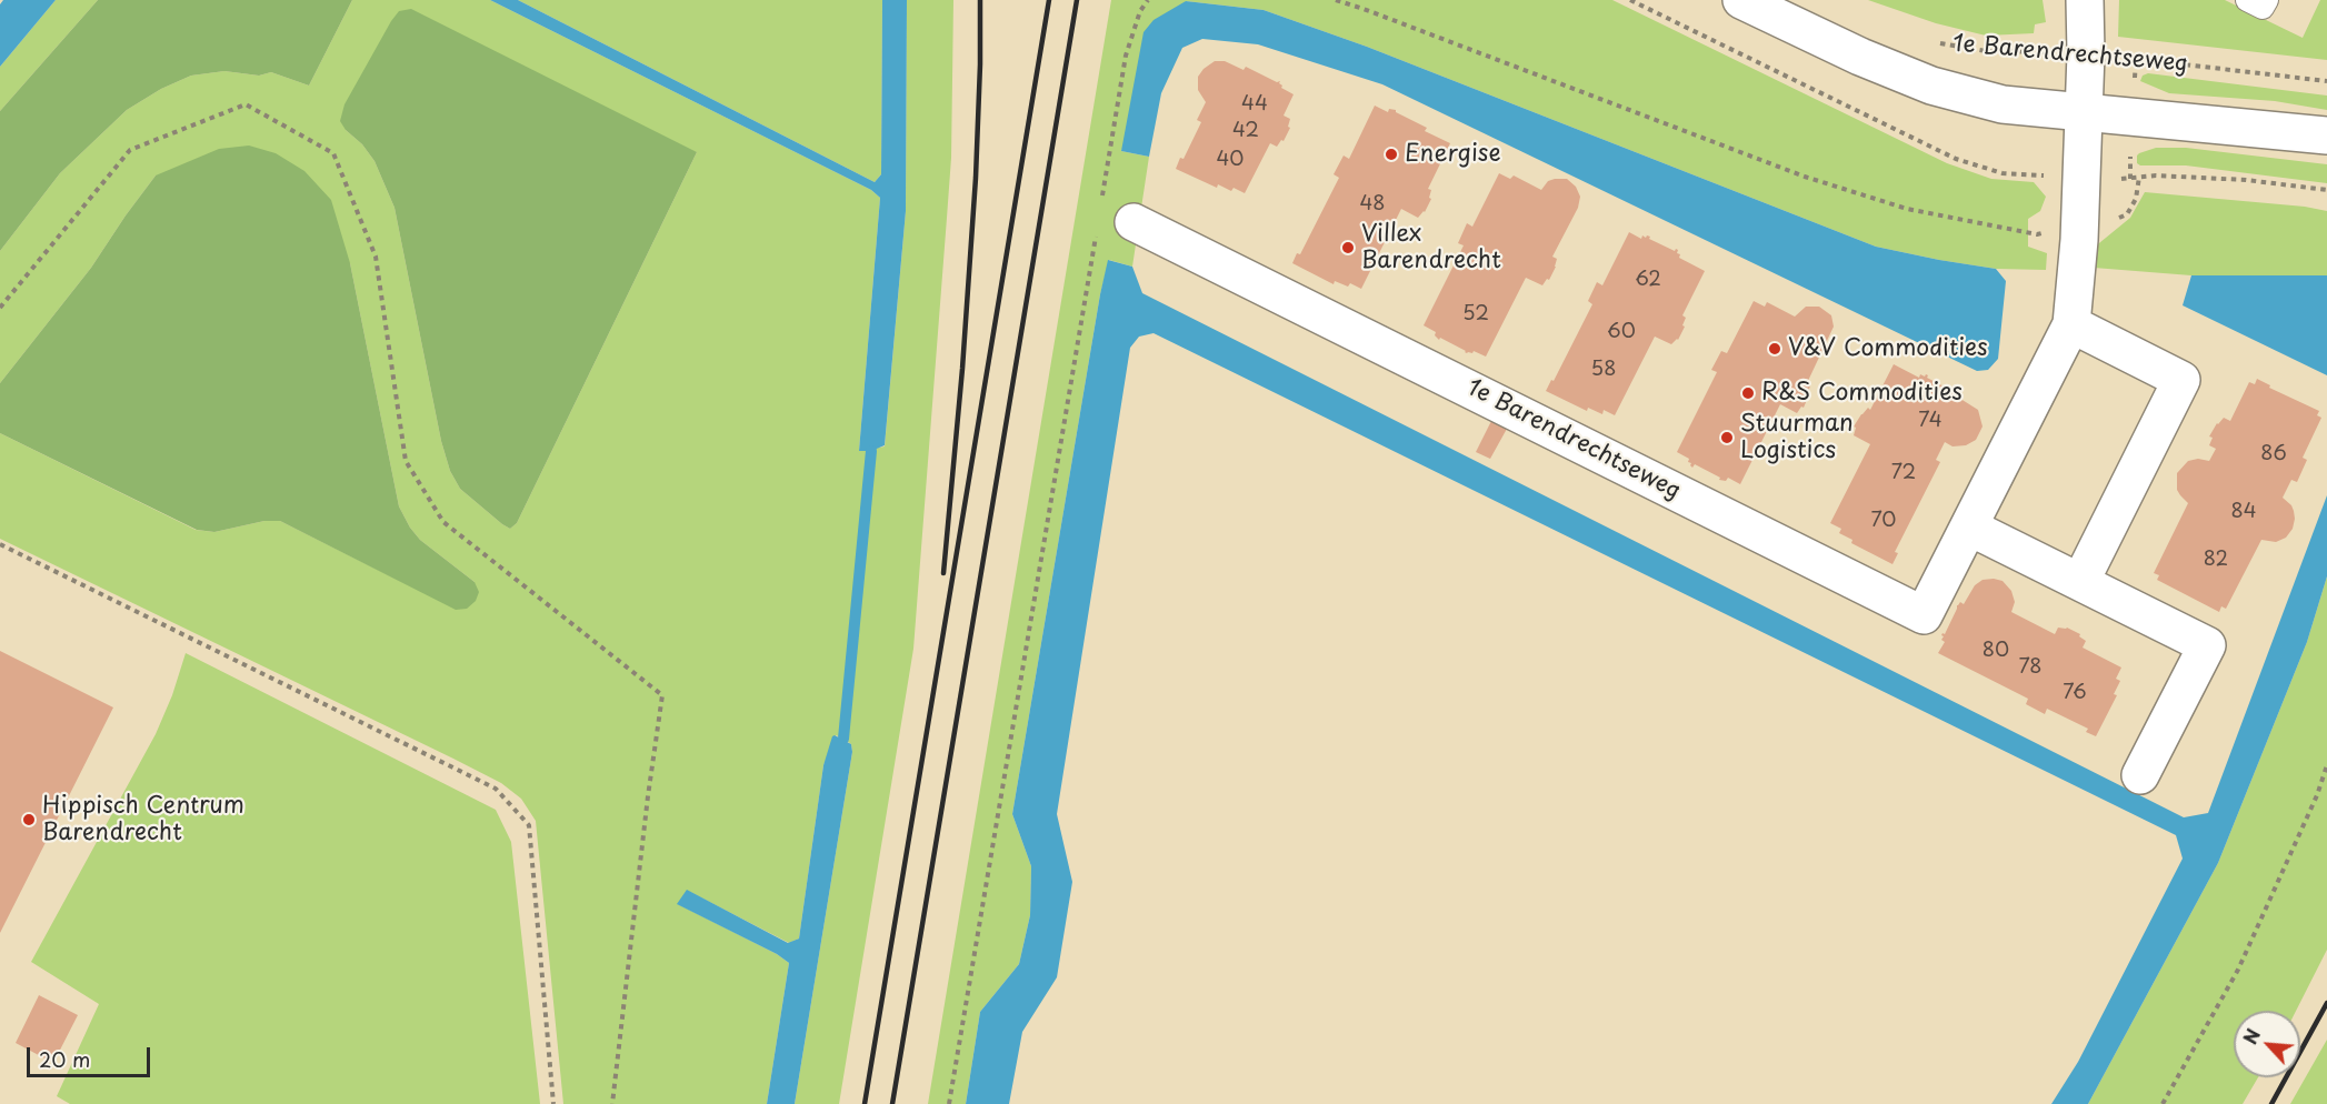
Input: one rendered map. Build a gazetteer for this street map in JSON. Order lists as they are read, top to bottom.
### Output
{
  "streets": {
    "street": ["1e Barendrechtseweg"]
  },
  "places": [
    "Energise",
    "Villex Barendrecht",
    "V&V Commodities",
    "R&S Commodities",
    "Stuurman Logistics",
    "Hippisch Centrum Barendrecht"
  ],
  "house_numbers": [
    "44",
    "42",
    "40",
    "48",
    "62",
    "52",
    "60",
    "58",
    "74",
    "86",
    "72",
    "84",
    "70",
    "82",
    "80",
    "78",
    "76"
  ],
  "scale_bar": "20 m",
  "north": "top left"
}
